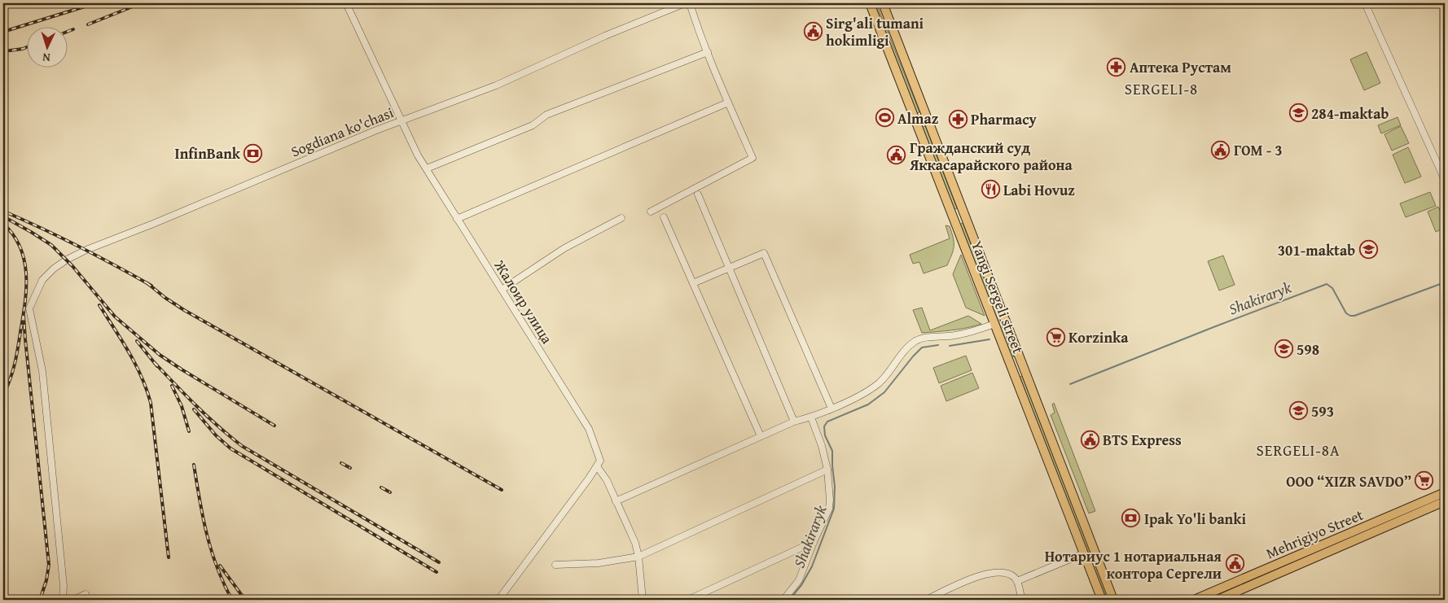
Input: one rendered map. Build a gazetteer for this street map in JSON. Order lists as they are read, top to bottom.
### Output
{
  "streets": {
    "main road": ["Yangi Sergeli street", "Mehrigiyo Street"],
    "street": ["Sogdiana ko'chasi", "Жалоир улица"]
  },
  "crossings": [
    ["Sogdiana ko'chasi", "Жалоир улица"]
  ],
  "districts": ["SERGELI-8", "SERGELI-8A"],
  "water": ["Shakiraryk"],
  "places": {
    "public building": [
      "Sirg'ali tumani hokimligi",
      "ГОМ - 3",
      "Гражданский суд Яккасарайского района",
      "BTS Express",
      "Нотариус 1 нотариальная контора Сергели"
    ],
    "pharmacy": ["Аптека Рустам", "Pharmacy"],
    "school or university": [
      "284-maktab",
      "301-maktab",
      "598",
      "593"
    ],
    "sports": ["Almaz"],
    "bank": ["InfinBank", "Ipak Yo'li banki"],
    "restaurant": ["Labi Hovuz"],
    "supermarket": ["Korzinka", "OOO “XIZR SAVDO”"]
  },
  "north": "bottom"
}
